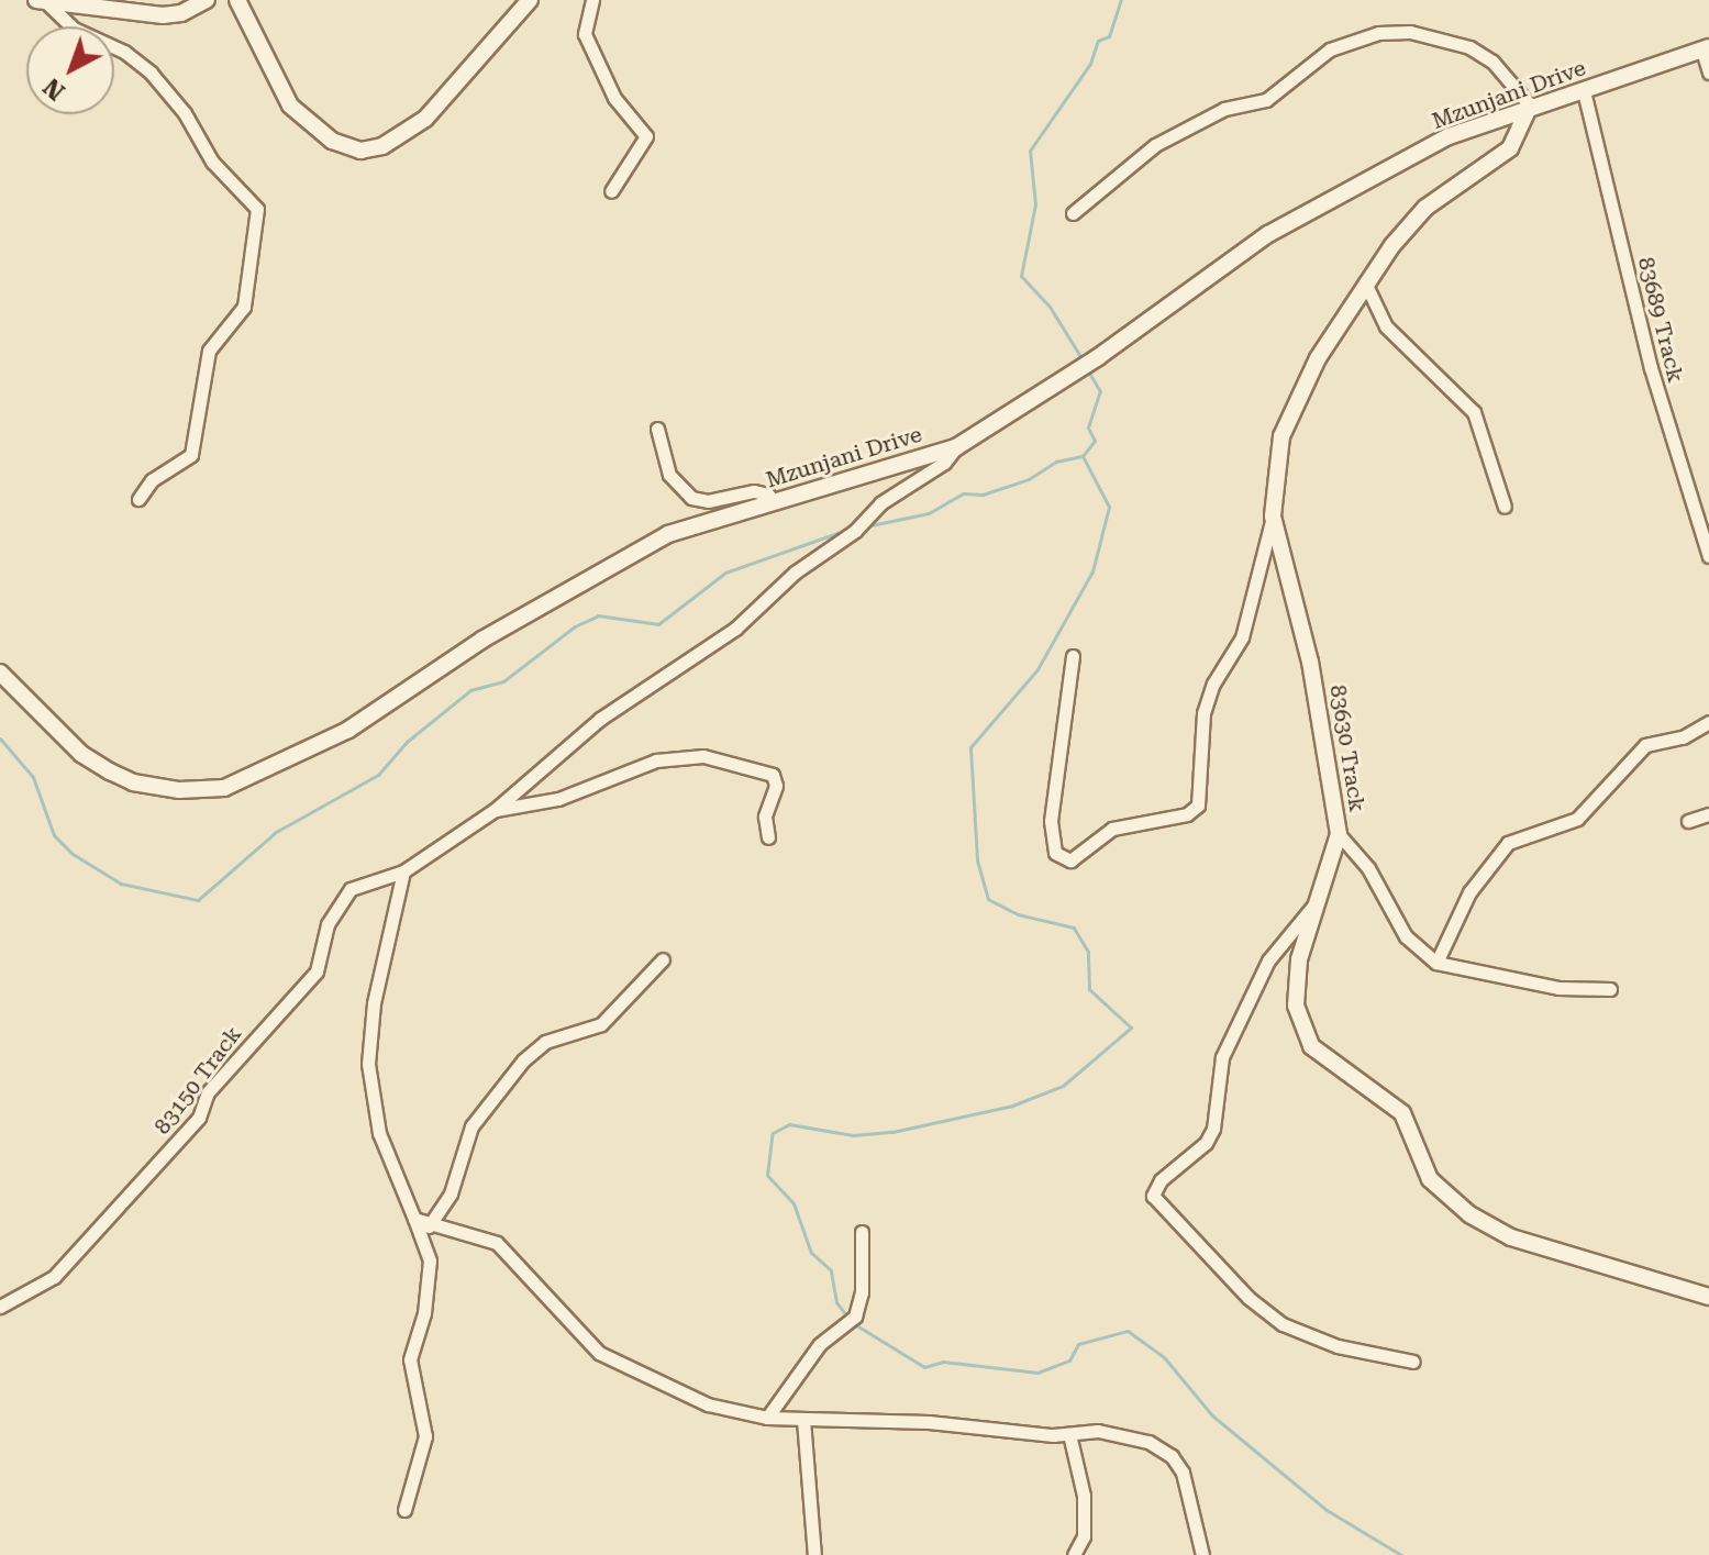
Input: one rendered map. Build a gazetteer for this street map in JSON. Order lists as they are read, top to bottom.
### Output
{
  "streets": {
    "street": [
      "Mzunjani Drive",
      "83689 Track",
      "83630 Track",
      "83150 Track"
    ]
  },
  "crossings": [
    ["Mzunjani Drive", "83689 Track"],
    ["Mzunjani Drive", "83630 Track"],
    ["Mzunjani Drive", "83150 Track"]
  ],
  "north": "bottom left"
}
